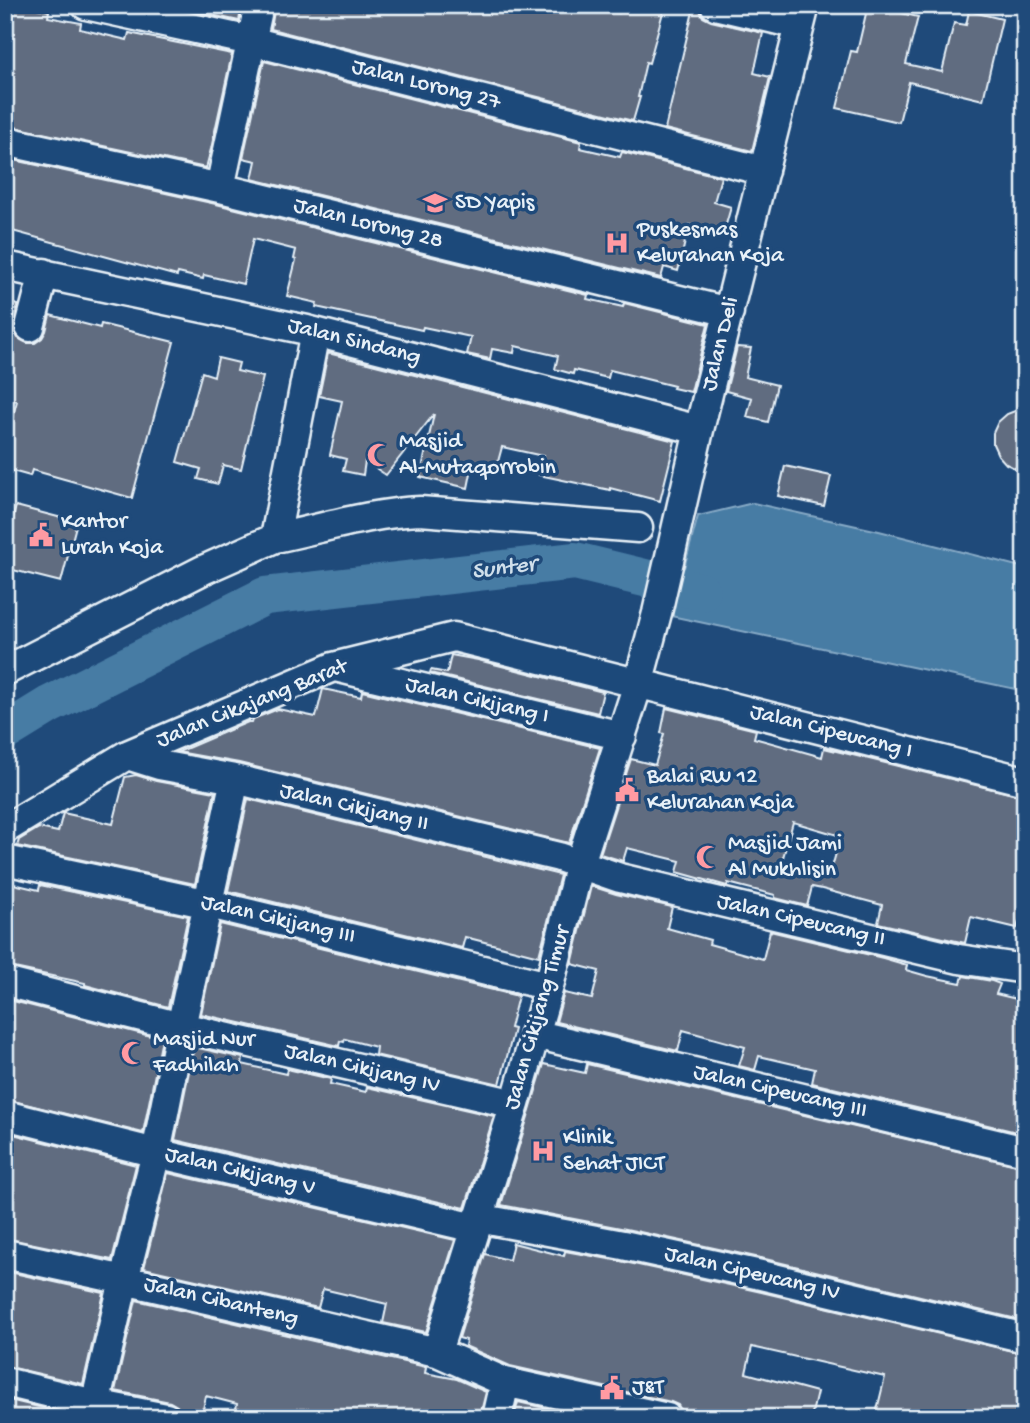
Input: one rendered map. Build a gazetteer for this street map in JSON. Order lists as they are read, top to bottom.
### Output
{
  "streets": {
    "street": [
      "Jalan Lorong 27",
      "Jalan Lorong 28",
      "Jalan Sindang",
      "Jalan Deli",
      "Jalan Cikijang I",
      "Jalan Cikajang Barat",
      "Jalan Cipeucang I",
      "Jalan Cikijang II",
      "Jalan Cikijang III",
      "Jalan Cipeucang II",
      "Jalan Cikijang Timur",
      "Jalan Cikijang IV",
      "Jalan Cipeucang III",
      "Jalan Cikijang V",
      "Jalan Cipeucang IV",
      "Jalan Cibanteng"
    ]
  },
  "crossings": [
    ["Jalan Lorong 27", "Jalan Deli"],
    ["Jalan Lorong 28", "Jalan Deli"],
    ["Jalan Sindang", "Jalan Deli"],
    ["Jalan Deli", "Jalan Cikajang Barat"],
    ["Jalan Deli", "Jalan Cipeucang I"],
    ["Jalan Deli", "Jalan Cikijang Timur"],
    ["Jalan Cikijang I", "Jalan Cikajang Barat"],
    ["Jalan Cikijang I", "Jalan Cikijang Timur"],
    ["Jalan Cikajang Barat", "Jalan Cipeucang I"],
    ["Jalan Cikajang Barat", "Jalan Cikijang II"],
    ["Jalan Cikajang Barat", "Jalan Cikijang Timur"],
    ["Jalan Cipeucang I", "Jalan Cikijang Timur"],
    ["Jalan Cikijang II", "Jalan Cipeucang II"],
    ["Jalan Cikijang II", "Jalan Cikijang Timur"],
    ["Jalan Cikijang III", "Jalan Cikijang Timur"],
    ["Jalan Cipeucang II", "Jalan Cikijang Timur"],
    ["Jalan Cikijang Timur", "Jalan Cikijang IV"],
    ["Jalan Cikijang Timur", "Jalan Cipeucang III"],
    ["Jalan Cikijang Timur", "Jalan Cikijang V"],
    ["Jalan Cikijang Timur", "Jalan Cipeucang IV"],
    ["Jalan Cikijang Timur", "Jalan Cibanteng"],
    ["Jalan Cikijang V", "Jalan Cipeucang IV"]
  ],
  "water": ["Sunter"],
  "places": {
    "school or university": ["SD Yapis"],
    "hospital": ["Puskesmas Kelurahan Koja", "Klinik Sehat JICT"],
    "mosque": ["Masjid Al-Mutaqorrobin", "Masjid Jami Al Mukhlisin", "Masjid Nur Fadhilah"],
    "public building": ["Kantor Lurah Koja", "Balai RW 12 Kelurahan Koja", "J&T"]
  }
}
